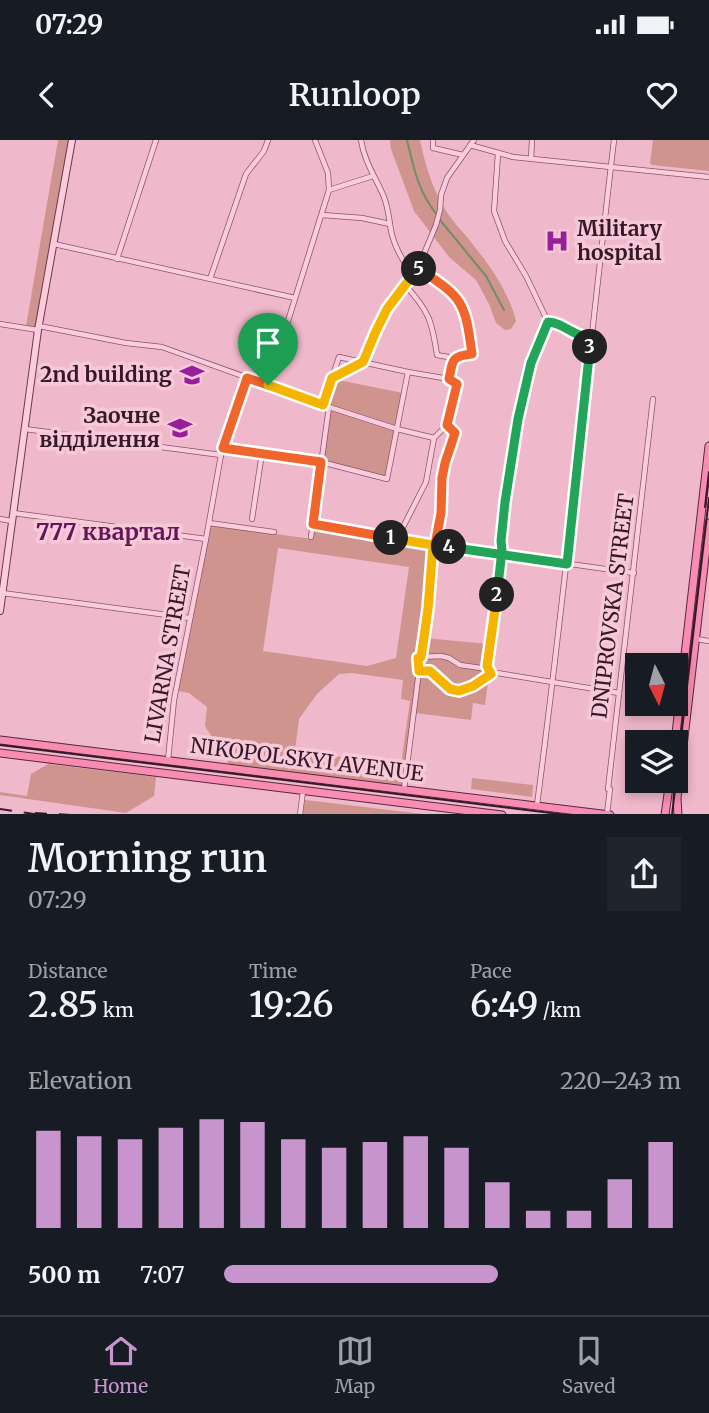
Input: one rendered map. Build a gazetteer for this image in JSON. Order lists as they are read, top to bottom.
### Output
{
  "streets": {
    "main road": ["LIVARNA STREET", "NIKOPOLSKYI AVENUE"],
    "street": ["DNIPROVSKA STREET"]
  },
  "crossings": [
    ["DNIPROVSKA STREET", "NIKOPOLSKYI AVENUE"],
    ["LIVARNA STREET", "NIKOPOLSKYI AVENUE"]
  ],
  "districts": ["777 квартал"],
  "places": {
    "hospital": ["Military hospital"],
    "school or university": ["2nd building", "Заочне відділення"]
  },
  "north": "bottom",
  "page": {
    "status": "07:29",
    "header": "Runloop",
    "pins": [
      "5",
      "3",
      "1",
      "4",
      "2"
    ],
    "heading": ["Morning run", "07:29"],
    "stats": [
      ["Distance", "2.85 km"],
      ["Time", "19:26"],
      ["Pace", "6:49 /km"]
    ],
    "chart": ["Elevation", "220–243 m"],
    "list": [
      {
        "name": "500 m",
        "note": "7:07"
      }
    ],
    "tabs": ["Home", "Map", "Saved"]
  }
}
